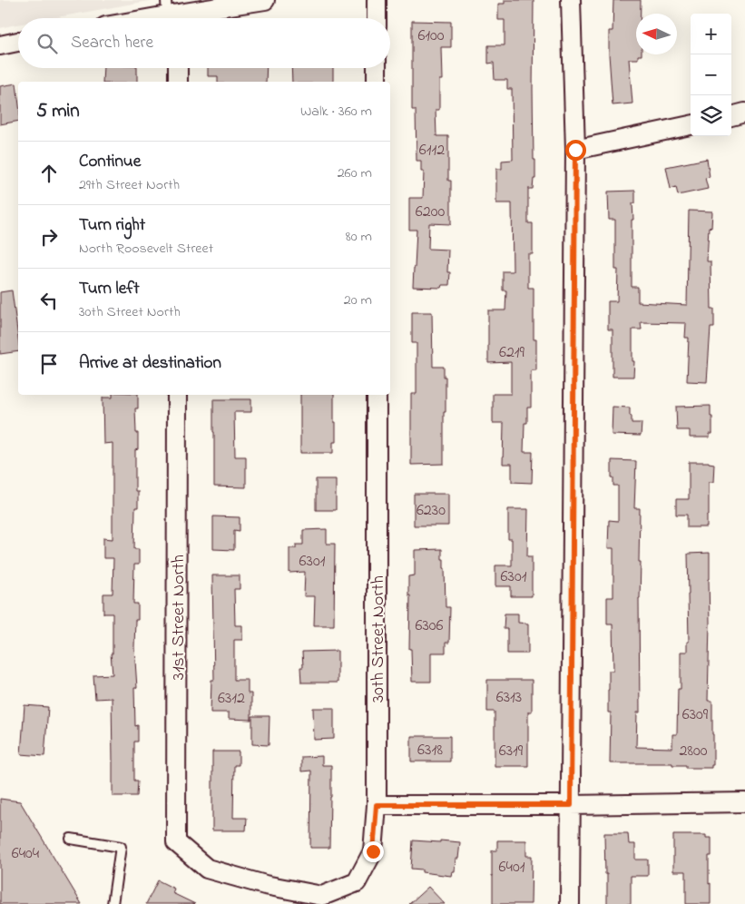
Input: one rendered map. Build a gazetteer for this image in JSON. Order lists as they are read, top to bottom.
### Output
{
  "streets": {
    "street": ["31st Street North", "30th Street North"]
  },
  "crossings": [
    ["31st Street North", "30th Street North"]
  ],
  "house_numbers": [
    "6100",
    "6112",
    "6200",
    "6219",
    "6230",
    "6301",
    "6301",
    "6306",
    "6313",
    "6312",
    "6309",
    "6318",
    "6319",
    "2800",
    "6404",
    "6401"
  ],
  "north": "left",
  "page": {
    "map_buttons": ["+", "−"],
    "search": "Search here",
    "heading": ["5 min", "Walk · 360 m"],
    "list": [
      ["Continue", "29th Street North", "260 m"],
      ["Turn right", "North Roosevelt Street", "80 m"],
      ["Turn left", "30th Street North", "20 m"],
      "Arrive at destination"
    ]
  }
}
